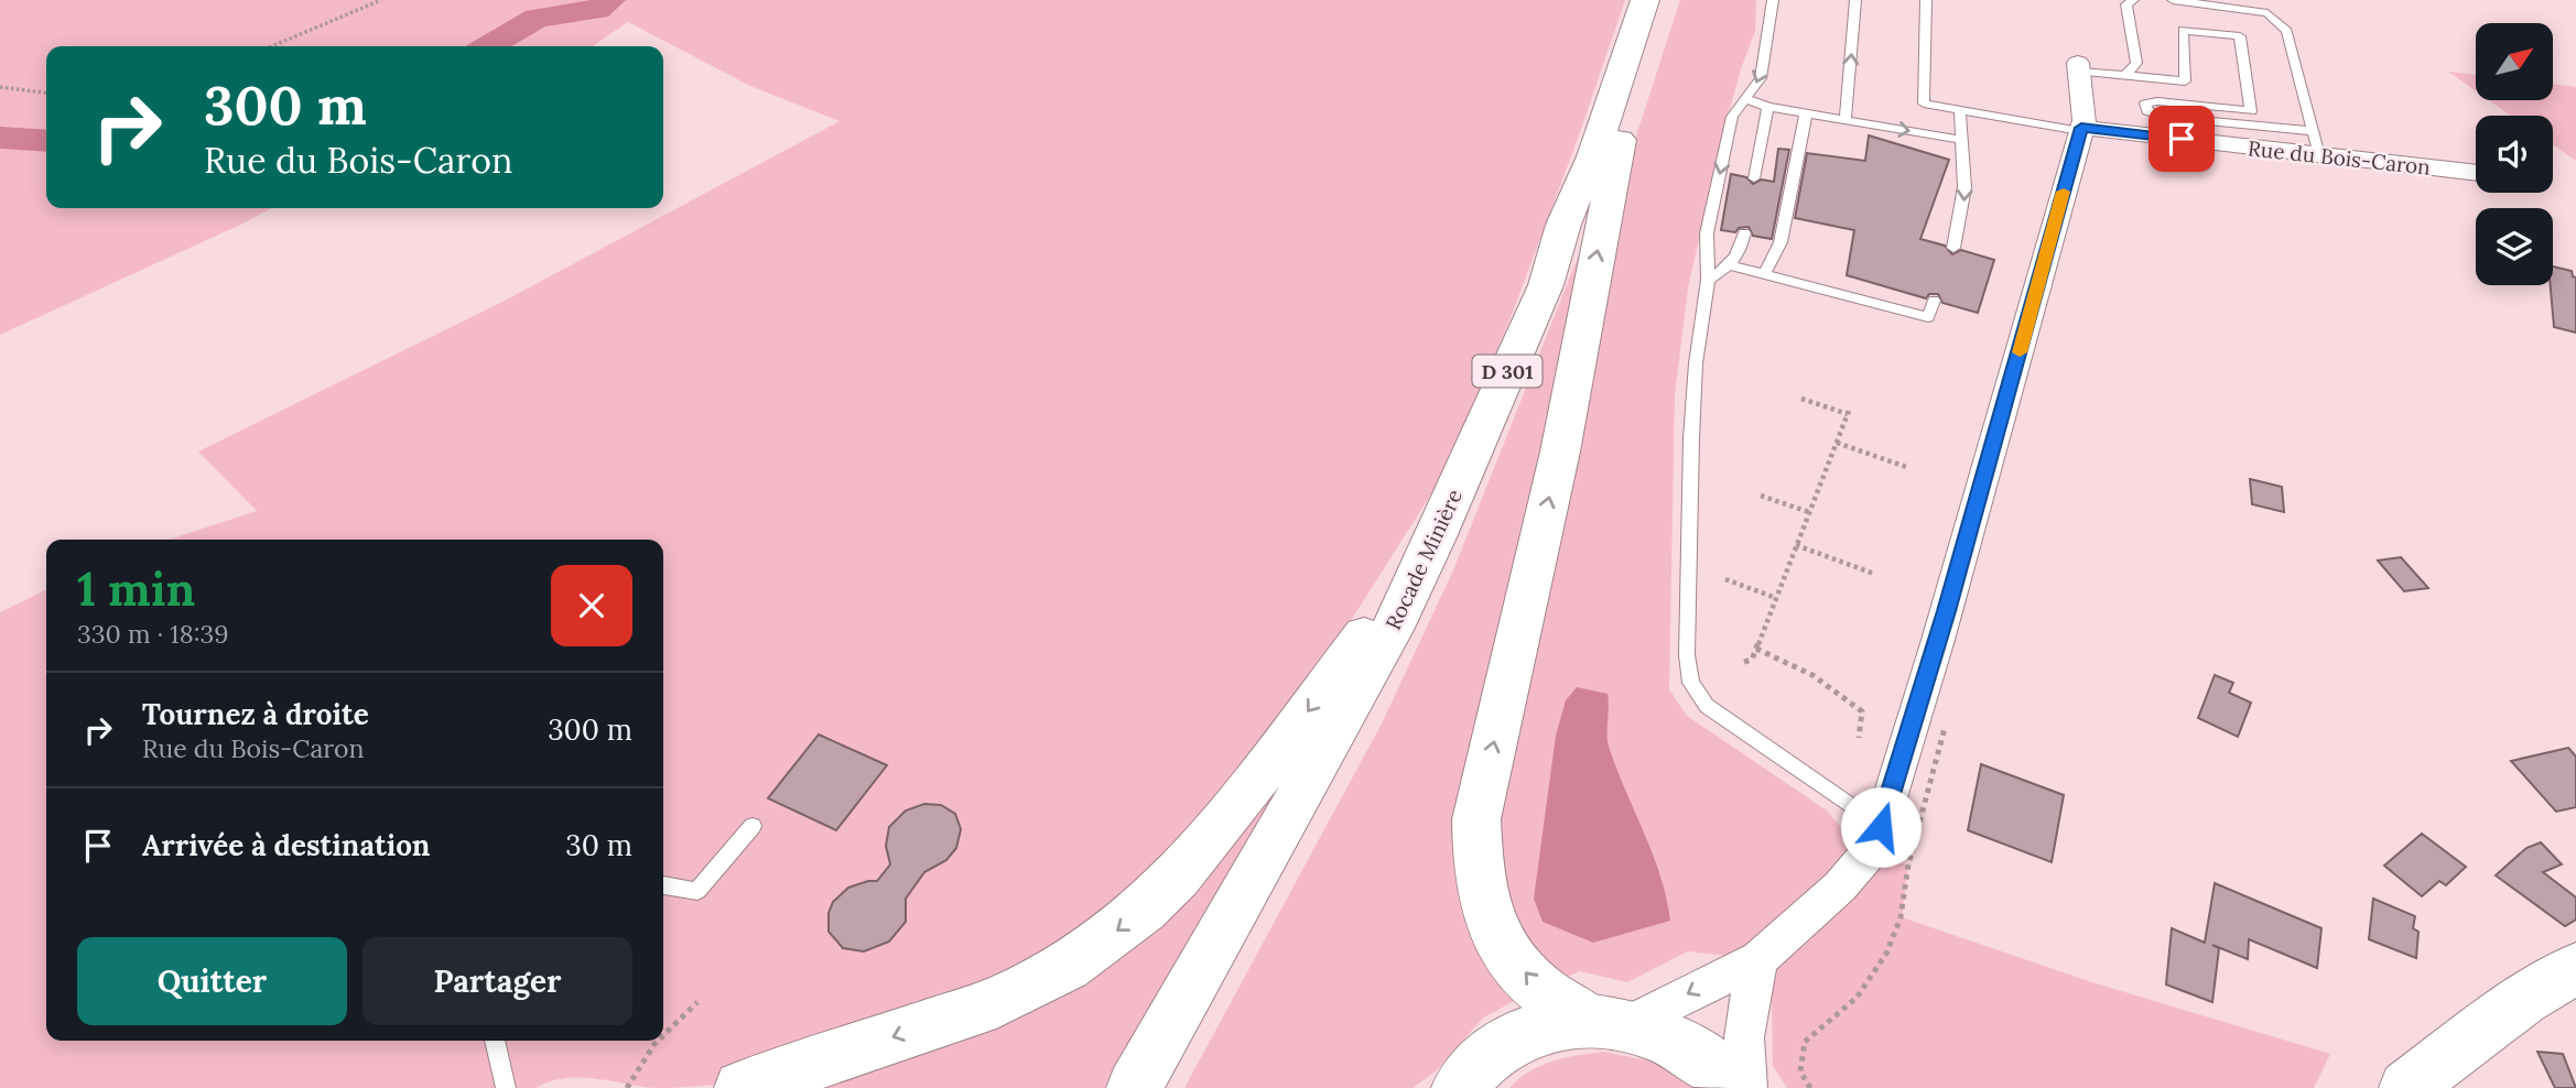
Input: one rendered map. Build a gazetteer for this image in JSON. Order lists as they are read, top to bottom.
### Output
{
  "streets": {
    "main road": ["D 301", "Rocade Minière"],
    "street": ["Rue du Bois-Caron"]
  },
  "north": "top right",
  "page": {
    "turn": ["300 m", "Rue du Bois-Caron"],
    "heading": ["1 min", "330 m · 18:39"],
    "list": [
      {
        "name": "Tournez à droite",
        "note": "Rue du Bois-Caron",
        "value": "300 m"
      },
      {
        "name": "Arrivée à destination",
        "value": "30 m"
      }
    ],
    "buttons": ["Quitter", "Partager"]
  }
}
